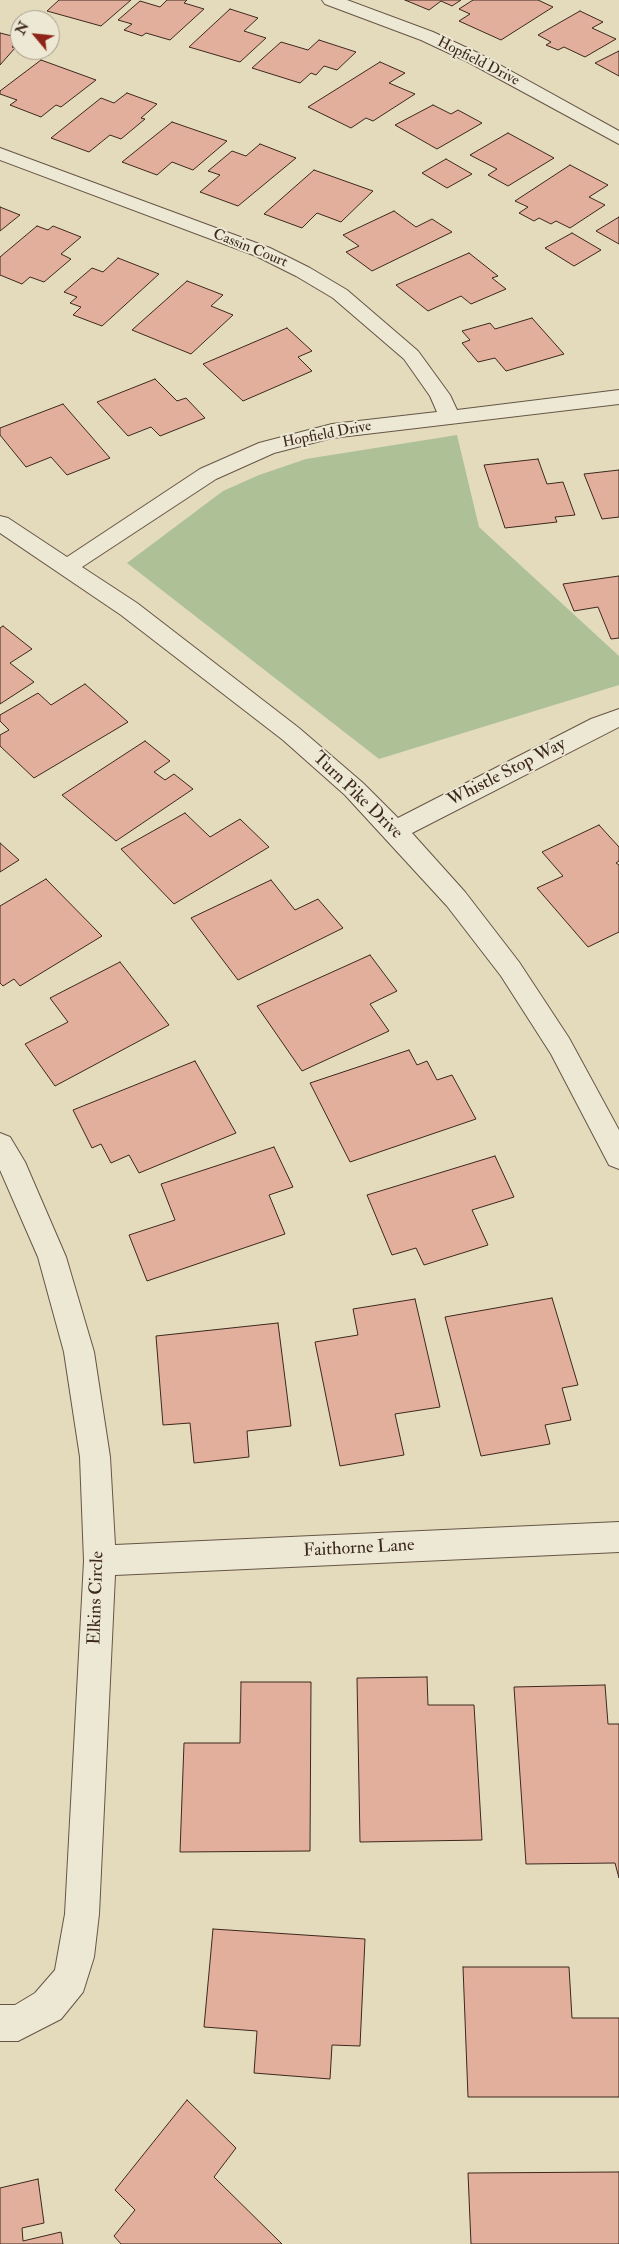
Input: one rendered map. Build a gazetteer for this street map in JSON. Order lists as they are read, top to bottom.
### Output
{
  "streets": {
    "street": [
      "Hopfield Drive",
      "Cassin Court",
      "Whistle Stop Way",
      "Turn Pike Drive",
      "Faithorne Lane",
      "Elkins Circle"
    ]
  },
  "crossings": [
    ["Hopfield Drive", "Cassin Court"],
    ["Hopfield Drive", "Turn Pike Drive"],
    ["Whistle Stop Way", "Turn Pike Drive"],
    ["Faithorne Lane", "Elkins Circle"]
  ],
  "north": "top left"
}
